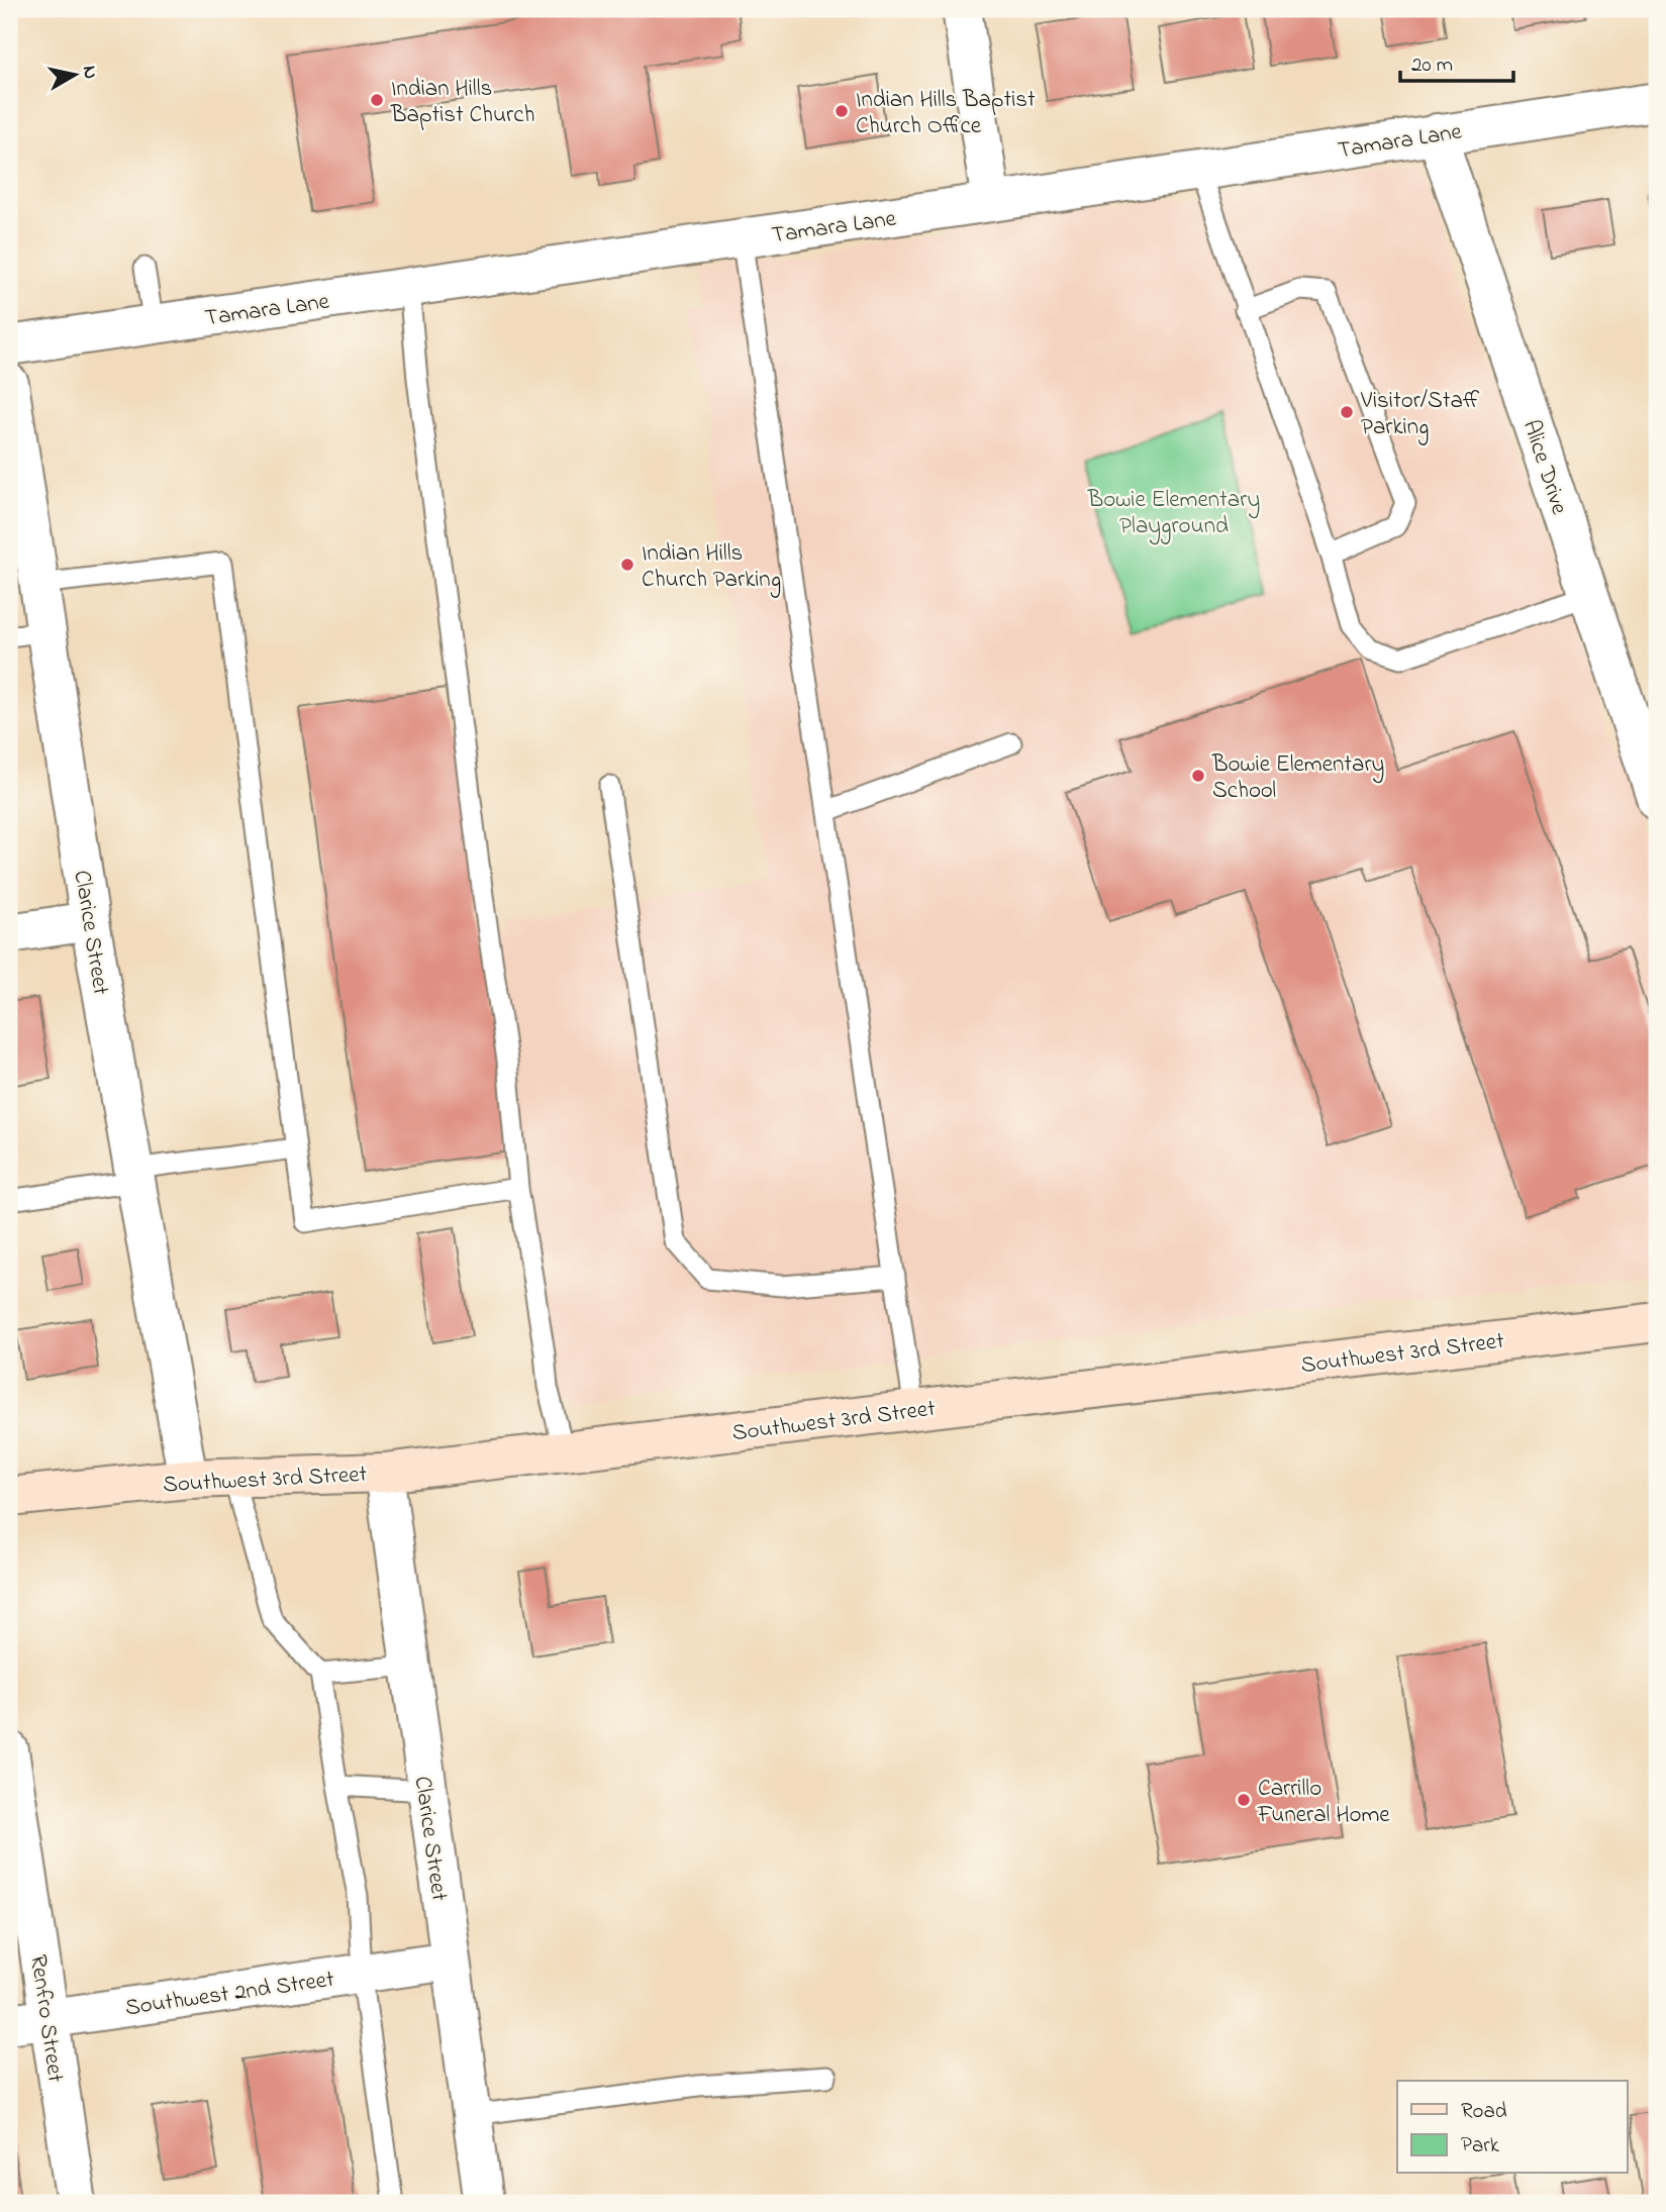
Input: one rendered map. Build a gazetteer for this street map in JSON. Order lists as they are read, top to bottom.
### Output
{
  "streets": {
    "street": [
      "Tamara Lane",
      "Alice Drive",
      "Clarice Street",
      "Southwest 3rd Street",
      "Southwest 2nd Street",
      "Renfro Street"
    ]
  },
  "crossings": [
    ["Tamara Lane", "Alice Drive"],
    ["Clarice Street", "Southwest 3rd Street"],
    ["Clarice Street", "Southwest 2nd Street"],
    ["Southwest 2nd Street", "Renfro Street"]
  ],
  "parks": ["Bowie Elementary Playground"],
  "places": [
    "Indian Hills Baptist Church",
    "Indian Hills Baptist Church Office",
    "Visitor/Staff Parking",
    "Indian Hills Church Parking",
    "Bowie Elementary School",
    "Carrillo Funeral Home"
  ],
  "legend": ["Road", "Park"],
  "scale_bar": "20 m",
  "north": "right"
}
